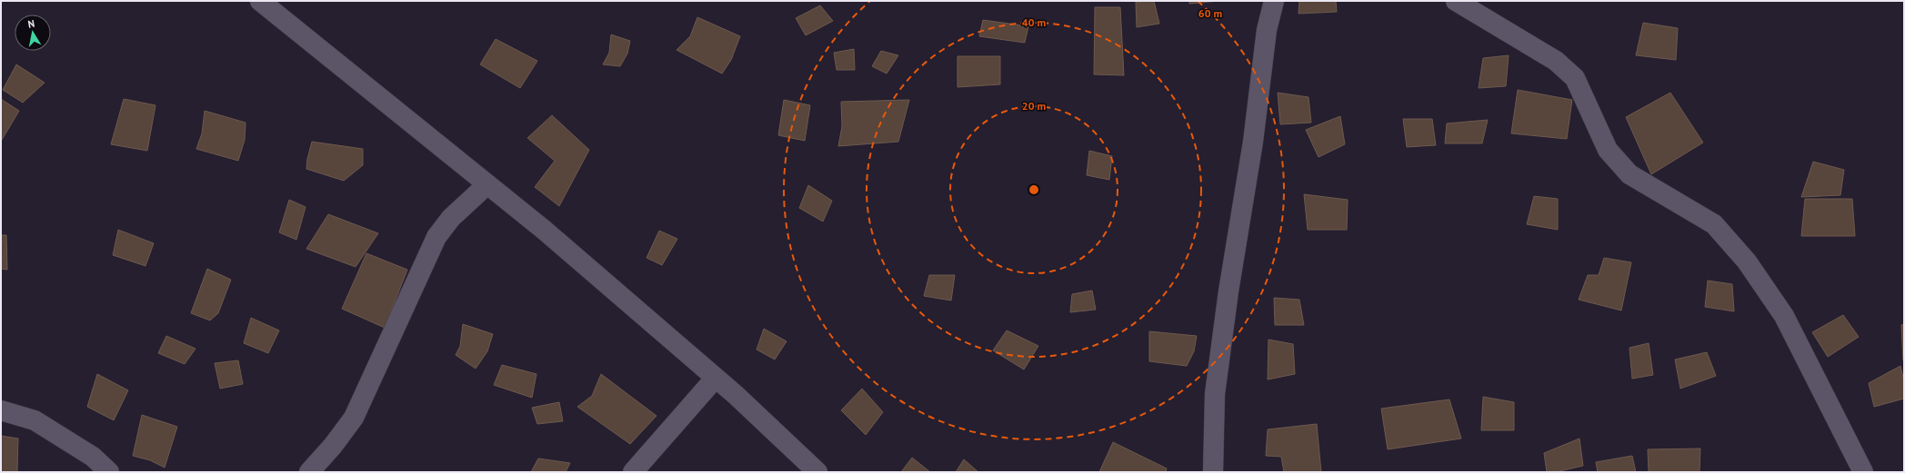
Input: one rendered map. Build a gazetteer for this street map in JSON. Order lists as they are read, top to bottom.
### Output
{
  "north": "top",
  "rings": ["60 m", "40 m", "20 m"]
}
